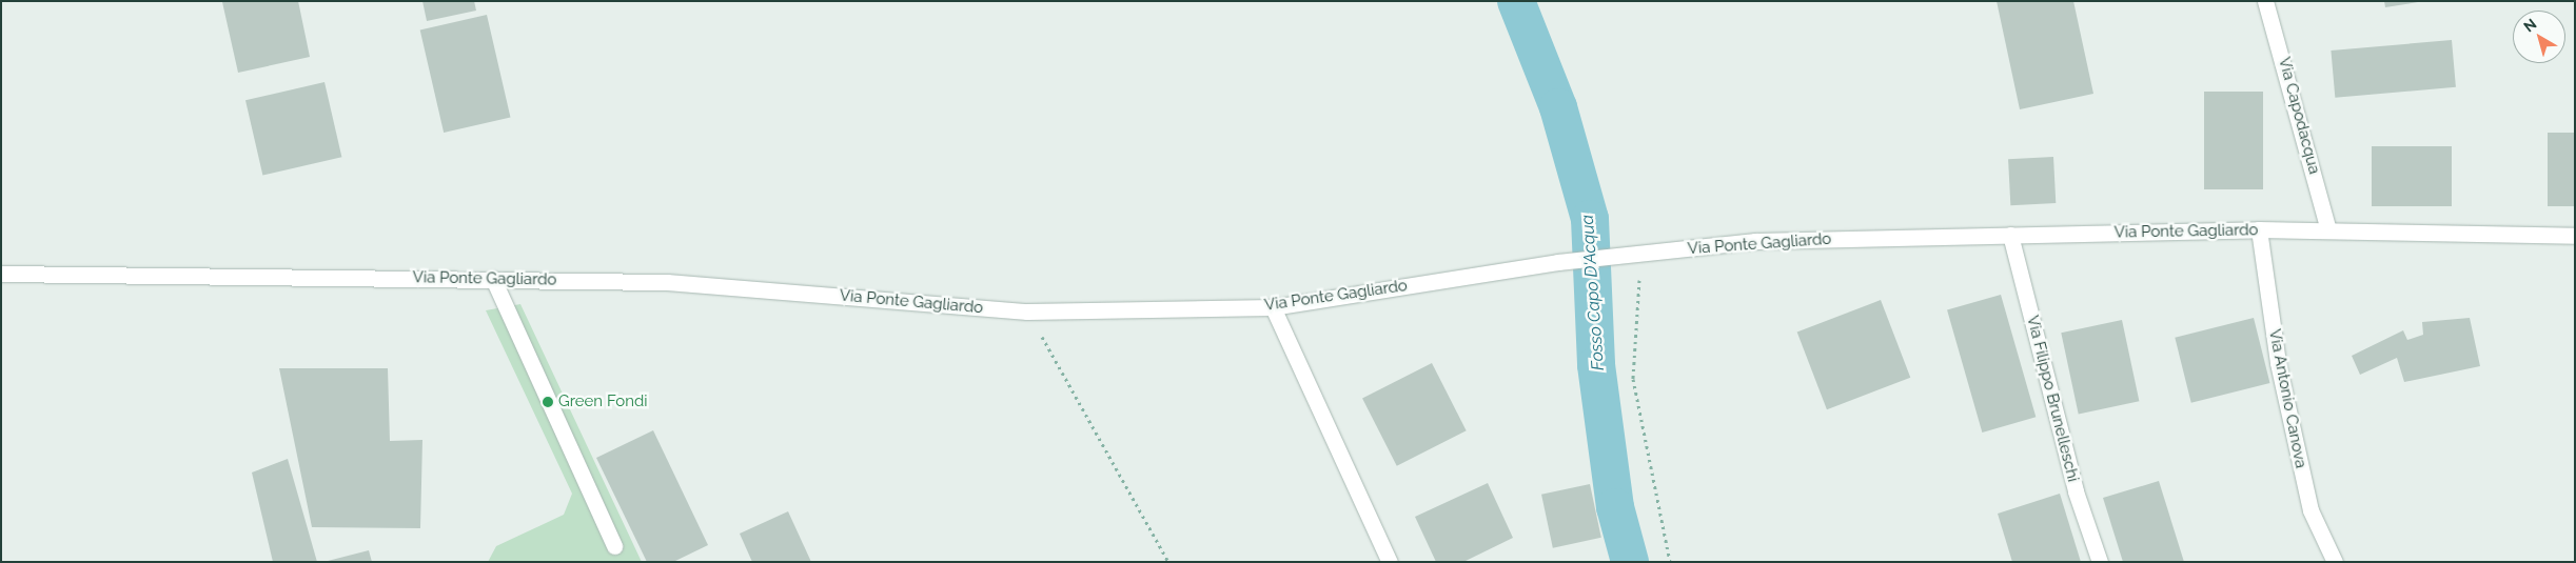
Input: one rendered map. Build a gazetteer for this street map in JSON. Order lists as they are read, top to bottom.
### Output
{
  "streets": {
    "street": [
      "Via Capodacqua",
      "Via Ponte Gagliardo",
      "Via Filippo Brunelleschi",
      "Via Antonio Canova"
    ]
  },
  "crossings": [
    ["Via Capodacqua", "Via Ponte Gagliardo"],
    ["Via Ponte Gagliardo", "Via Filippo Brunelleschi"],
    ["Via Ponte Gagliardo", "Via Antonio Canova"]
  ],
  "water": ["Fosso Capo D'Acqua"],
  "places": ["Green Fondi"],
  "north": "top left"
}
